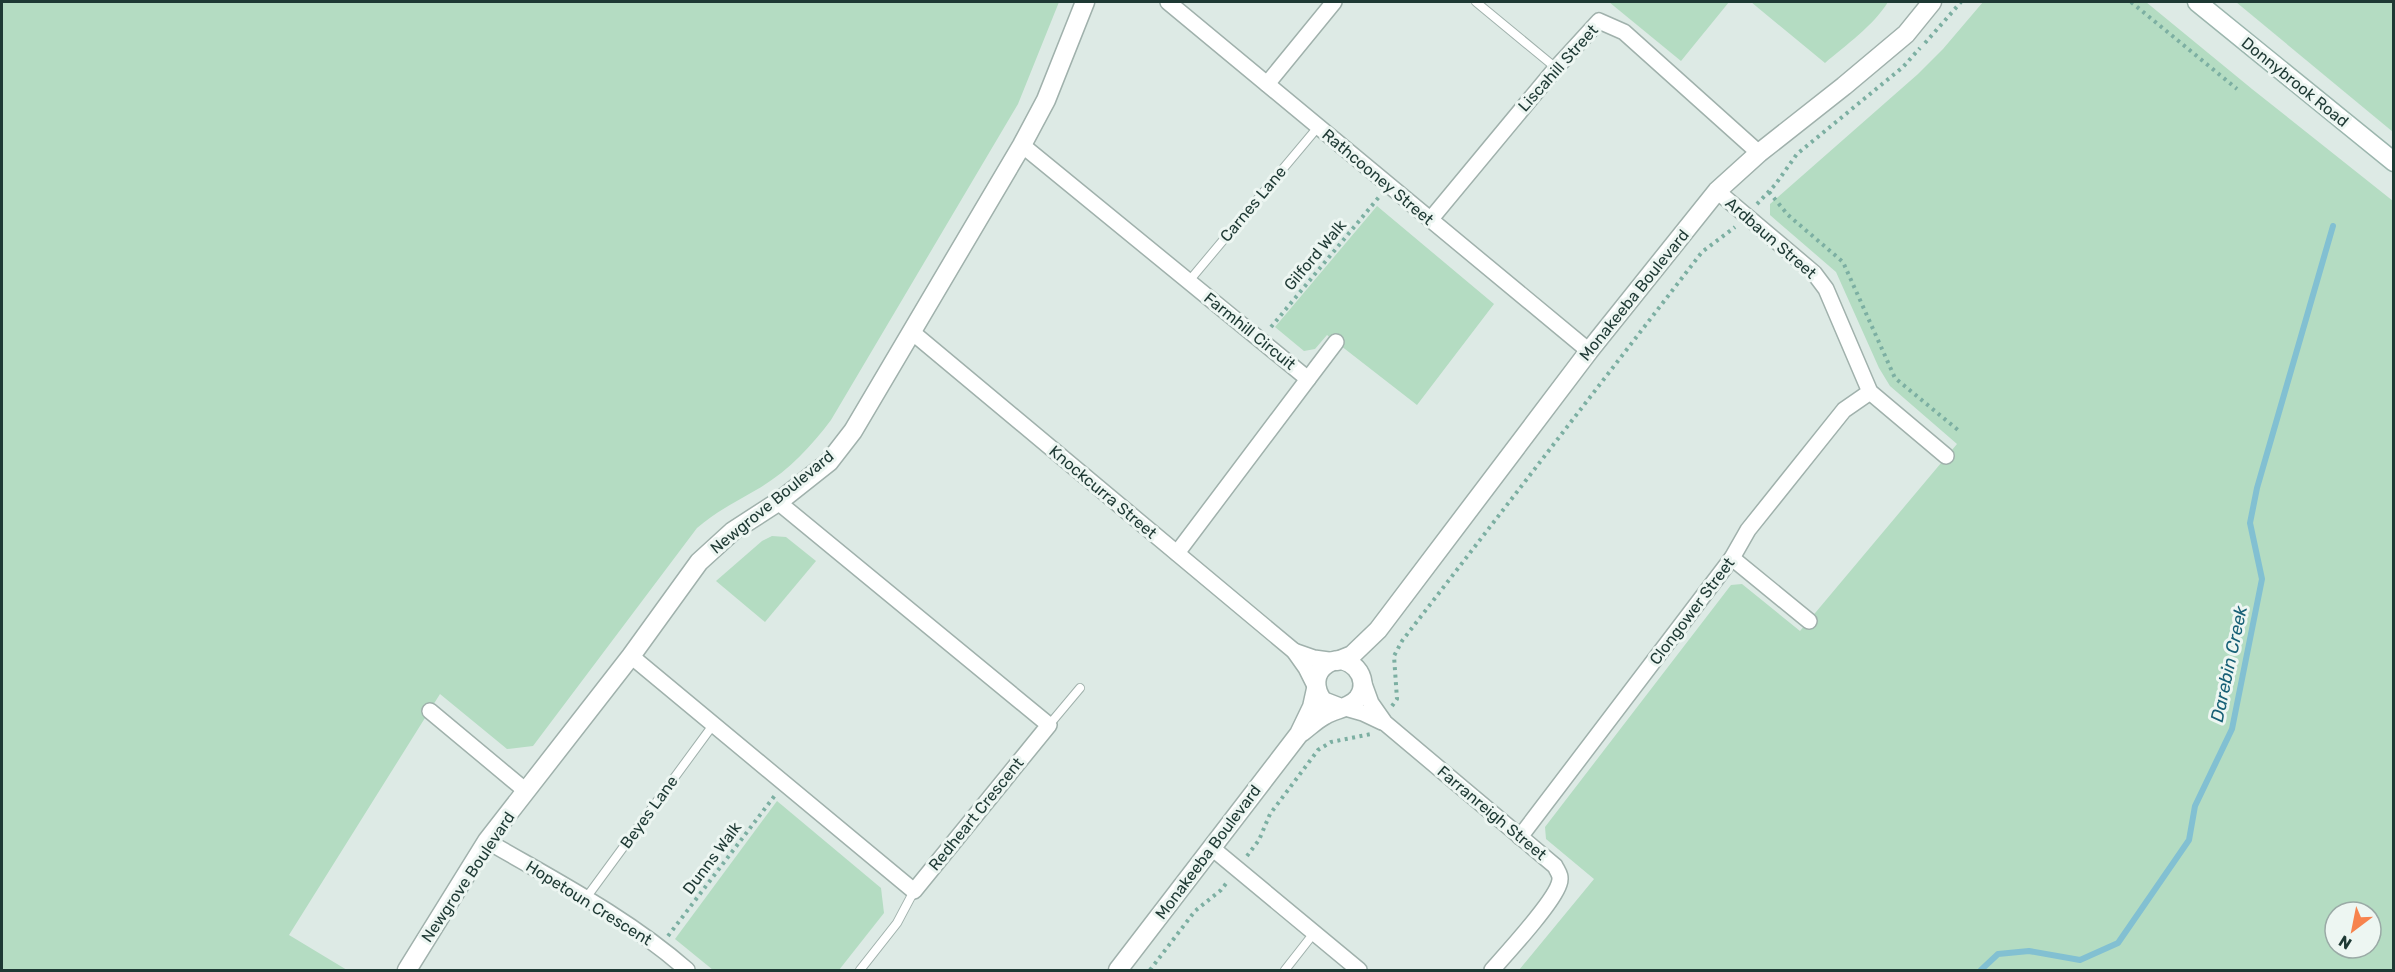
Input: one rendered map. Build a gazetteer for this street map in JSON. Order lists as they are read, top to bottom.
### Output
{
  "streets": {
    "street": [
      "Liscahill Street",
      "Donnybrook Road",
      "Rathcooney Street",
      "Ardbaun Street",
      "Monakeeba Boulevard",
      "Farmhill Circuit",
      "Knockcurra Street",
      "Newgrove Boulevard",
      "Clongower Street",
      "Farranreigh Street",
      "Redheart Crescent",
      "Hopetoun Crescent"
    ],
    "lane": ["Carnes Lane", "Beyes Lane"],
    "path": ["Gilford Walk", "Dunns Walk"]
  },
  "crossings": [
    ["Liscahill Street", "Rathcooney Street"],
    ["Liscahill Street", "Monakeeba Boulevard"],
    ["Rathcooney Street", "Carnes Lane"],
    ["Rathcooney Street", "Gilford Walk"],
    ["Rathcooney Street", "Monakeeba Boulevard"],
    ["Carnes Lane", "Farmhill Circuit"],
    ["Ardbaun Street", "Monakeeba Boulevard"],
    ["Ardbaun Street", "Clongower Street"],
    ["Gilford Walk", "Farmhill Circuit"],
    ["Monakeeba Boulevard", "Knockcurra Street"],
    ["Monakeeba Boulevard", "Farranreigh Street"],
    ["Farmhill Circuit", "Knockcurra Street"],
    ["Farmhill Circuit", "Newgrove Boulevard"],
    ["Knockcurra Street", "Newgrove Boulevard"],
    ["Knockcurra Street", "Farranreigh Street"],
    ["Newgrove Boulevard", "Hopetoun Crescent"],
    ["Clongower Street", "Farranreigh Street"],
    ["Beyes Lane", "Hopetoun Crescent"],
    ["Dunns Walk", "Hopetoun Crescent"]
  ],
  "water": ["Darebin Creek"],
  "north": "bottom left"
}
